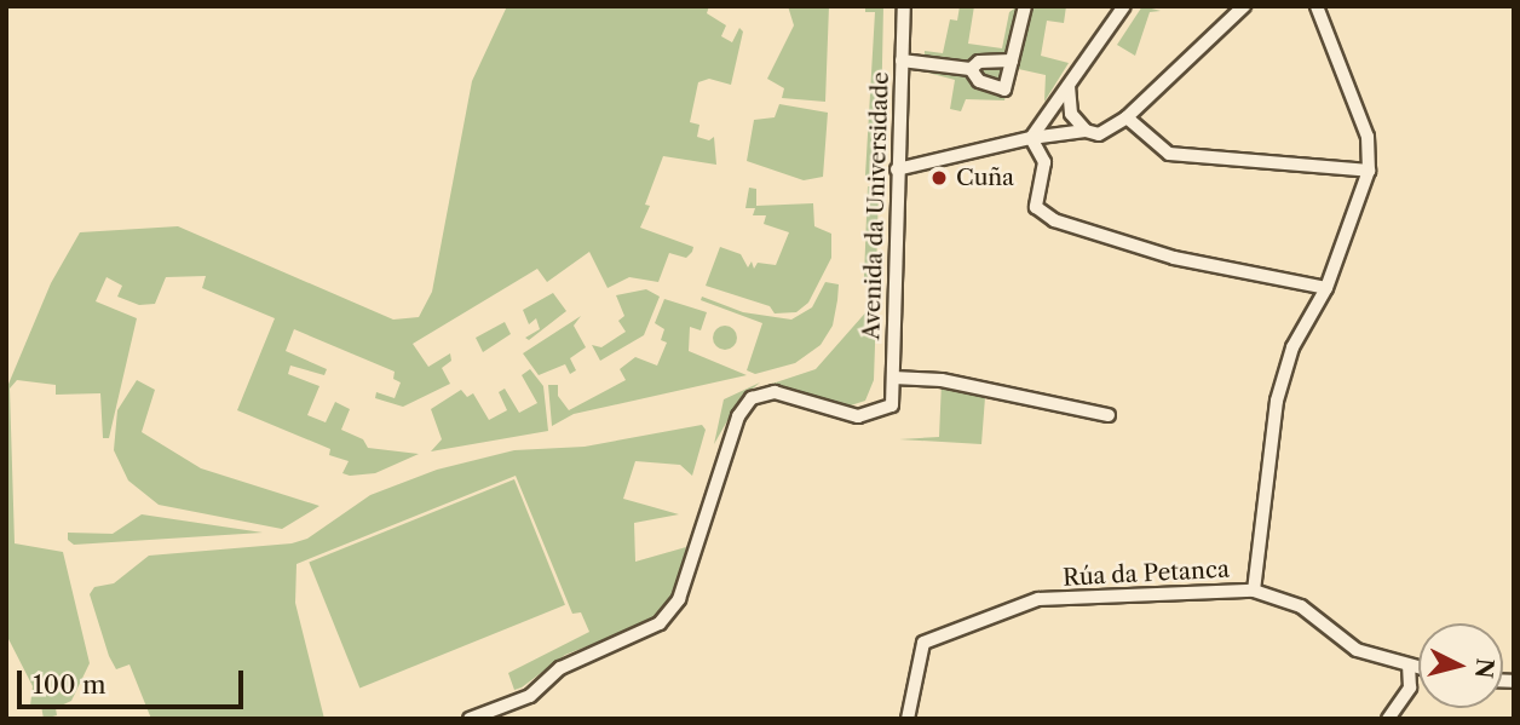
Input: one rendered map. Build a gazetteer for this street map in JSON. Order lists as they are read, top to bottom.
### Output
{
  "streets": {
    "street": ["Avenida da Universidade", "Rúa da Petanca"]
  },
  "places": ["Cuña"],
  "scale_bar": "100 m",
  "north": "right"
}
